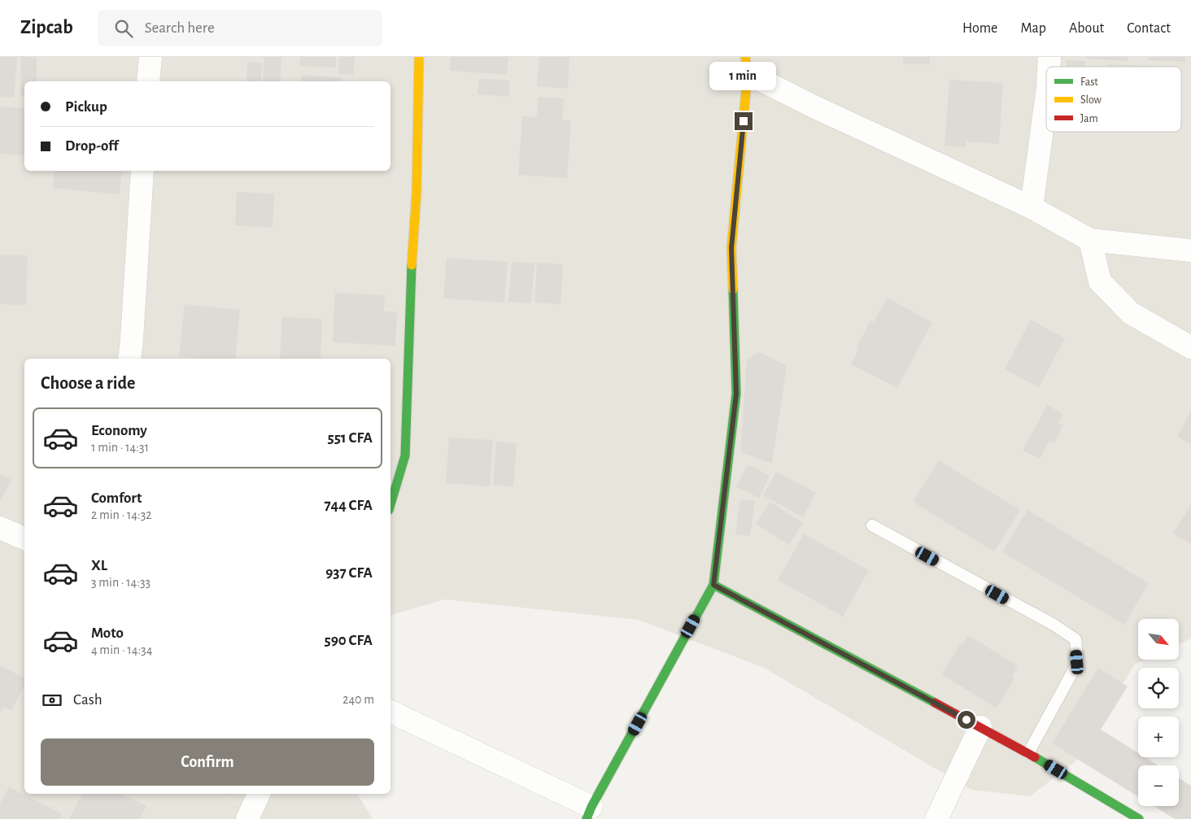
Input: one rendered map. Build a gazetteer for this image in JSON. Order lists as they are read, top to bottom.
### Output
{
  "legend": ["Fast", "Slow", "Jam"],
  "north": "bottom right",
  "page": {
    "header": "Zipcab",
    "search": "Search here",
    "nav": [
      "Home",
      "Map",
      "About",
      "Contact"
    ],
    "bubble": "1 min",
    "banner": ["Pickup", "Drop-off"],
    "heading": "Choose a ride",
    "list": [
      {
        "name": "Economy",
        "note": "1 min · 14:31",
        "value": "551 CFA"
      },
      {
        "name": "Comfort",
        "note": "2 min · 14:32",
        "value": "744 CFA"
      },
      {
        "name": "XL",
        "note": "3 min · 14:33",
        "value": "937 CFA"
      },
      {
        "name": "Moto",
        "note": "4 min · 14:34",
        "value": "590 CFA"
      }
    ],
    "map_buttons": ["+", "−"],
    "pay": ["Cash", "240 m"],
    "buttons": "Confirm"
  }
}
